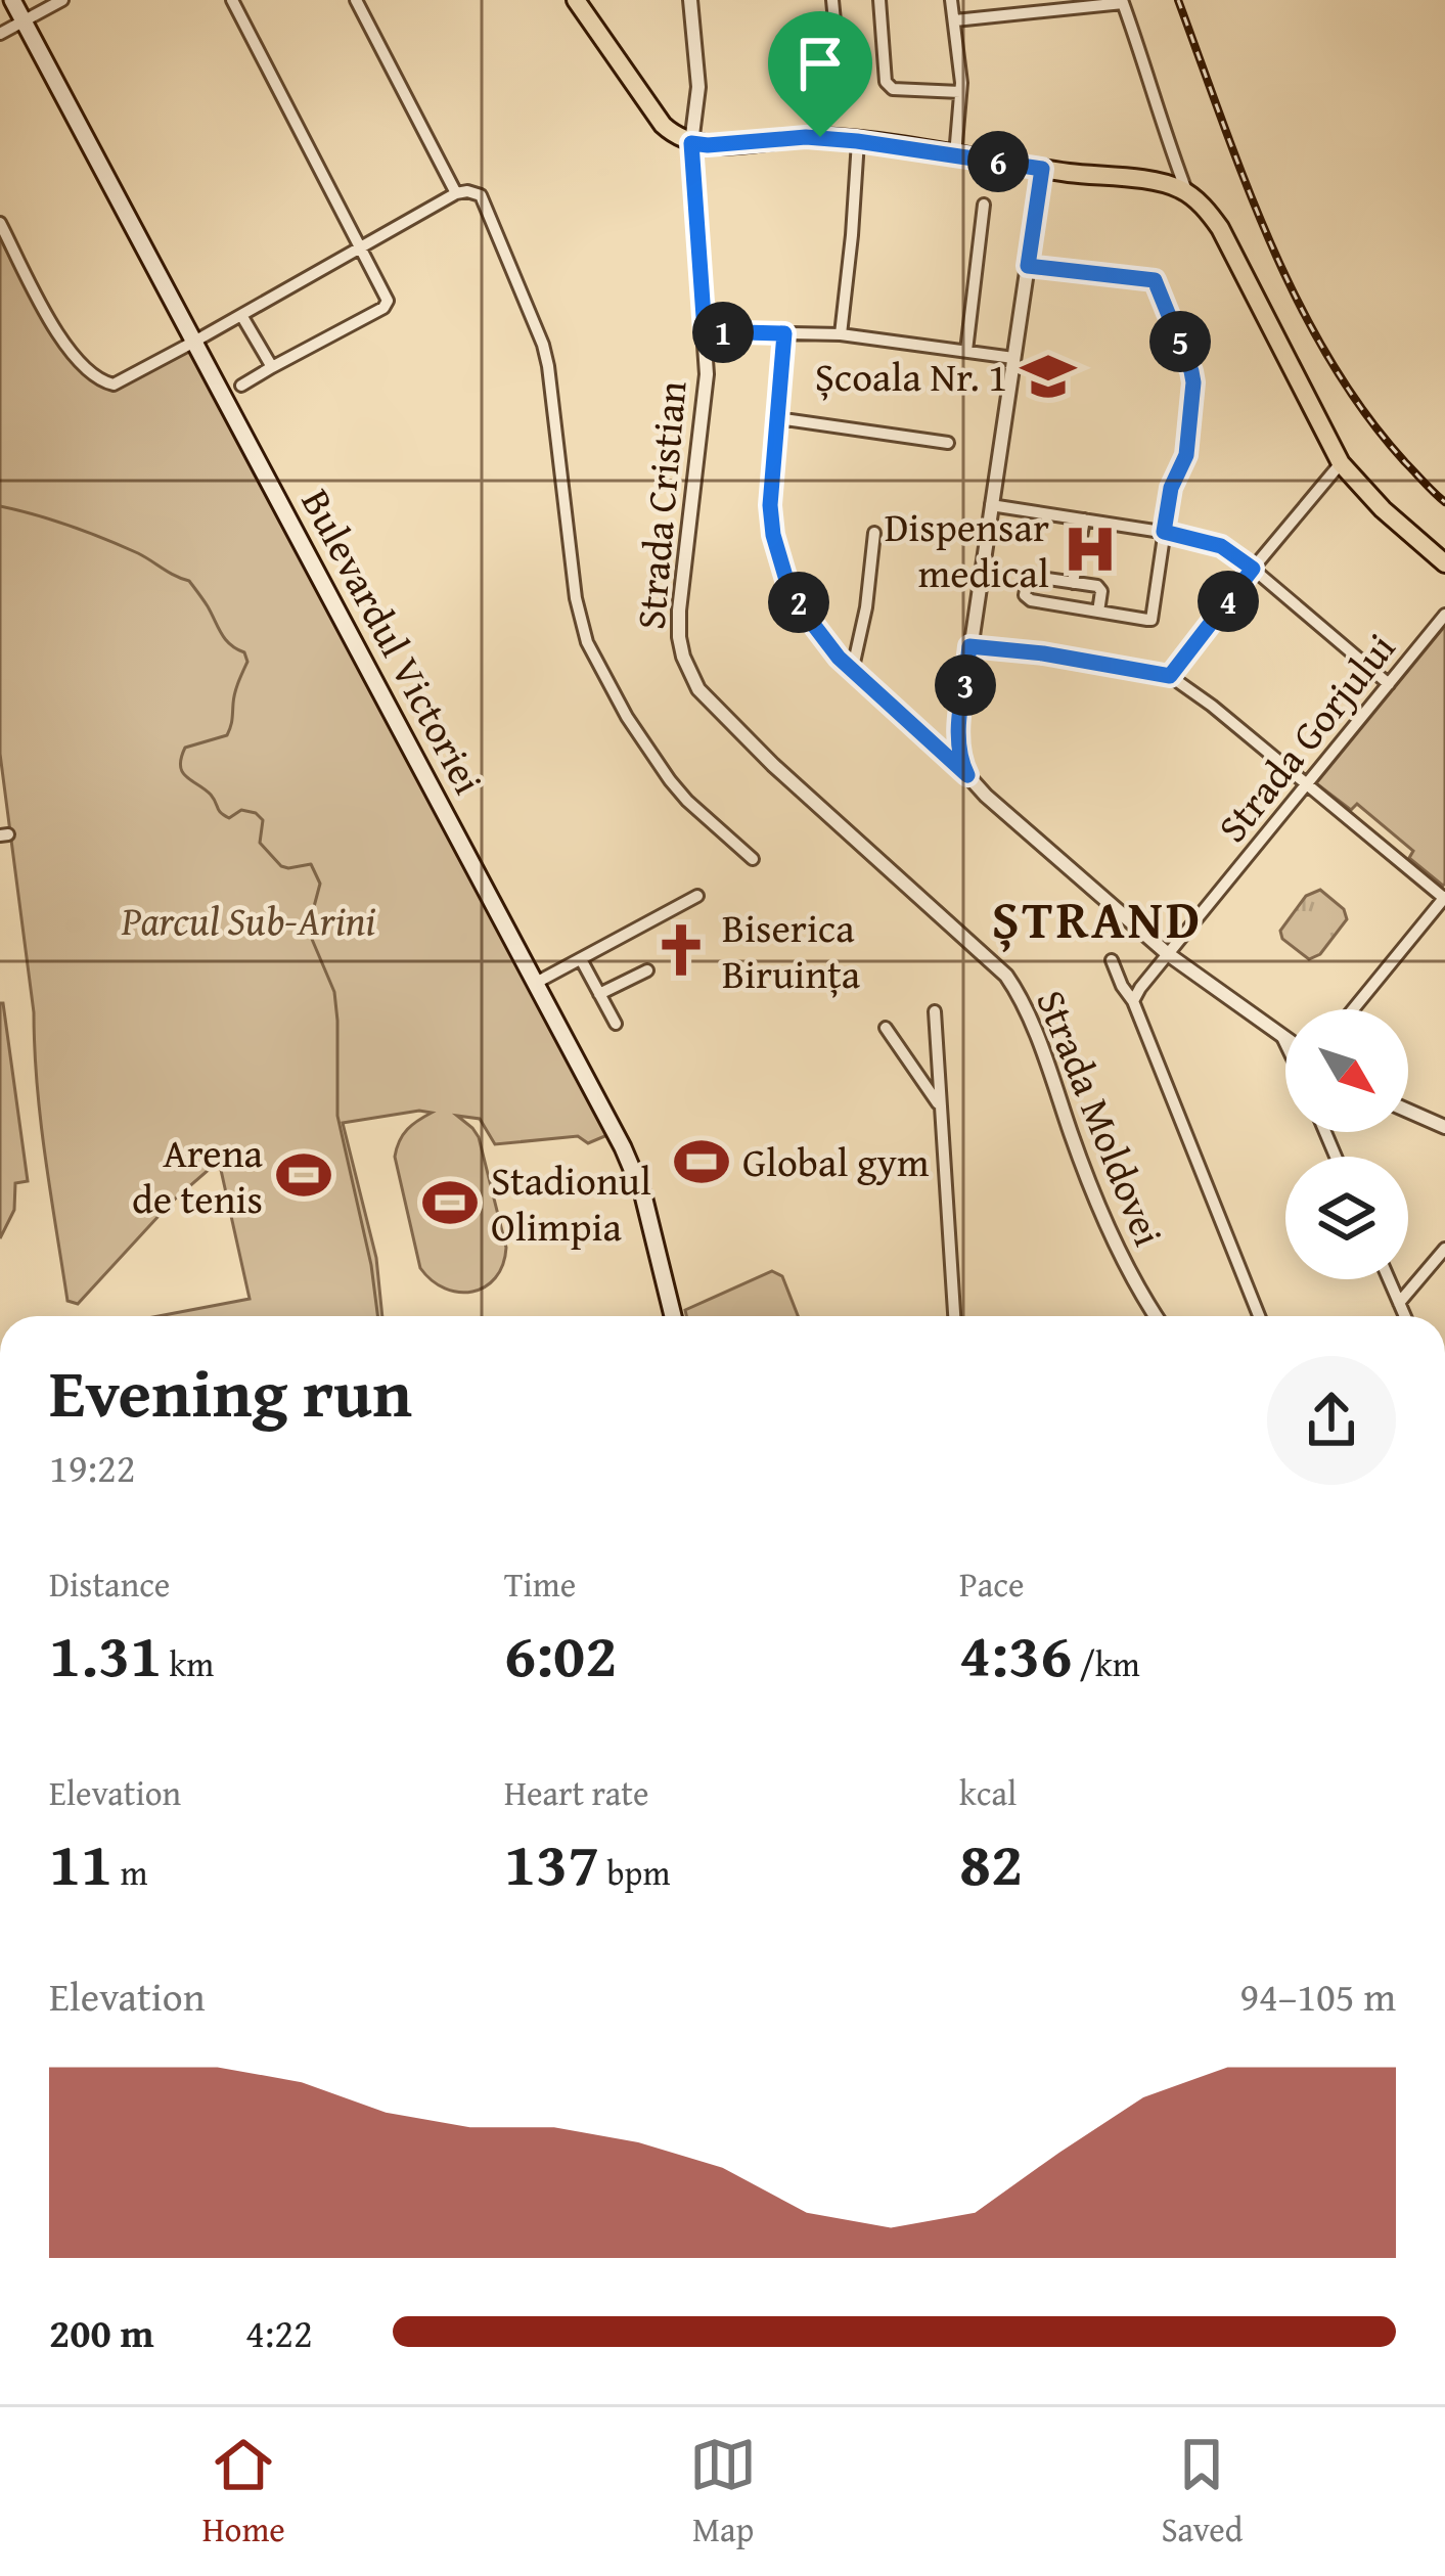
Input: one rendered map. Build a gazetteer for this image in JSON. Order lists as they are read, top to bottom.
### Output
{
  "streets": {
    "main road": ["Bulevardul Victoriei"],
    "street": ["Strada Cristian", "Strada Gorjului", "Strada Moldovei"]
  },
  "crossings": [
    ["Strada Cristian", "Strada Moldovei"]
  ],
  "districts": ["ȘTRAND"],
  "parks": ["Parcul Sub-Arini"],
  "places": {
    "school or university": ["Școala Nr. 1"],
    "hospital": ["Dispensar medical"],
    "church": ["Biserica Biruința"],
    "sports": ["Global gym", "Arena de tenis", "Stadionul Olimpia"]
  },
  "north": "bottom right",
  "page": {
    "pins": [
      "6",
      "1",
      "5",
      "4",
      "2",
      "3"
    ],
    "heading": ["Evening run", "19:22"],
    "stats": [
      ["Distance", "1.31 km"],
      ["Time", "6:02"],
      ["Pace", "4:36 /km"],
      ["Elevation", "11 m"],
      ["Heart rate", "137 bpm"],
      ["kcal", "82"]
    ],
    "chart": ["Elevation", "94–105 m"],
    "list": [
      {
        "name": "200 m",
        "note": "4:22"
      }
    ],
    "tabs": ["Home", "Map", "Saved"]
  }
}
